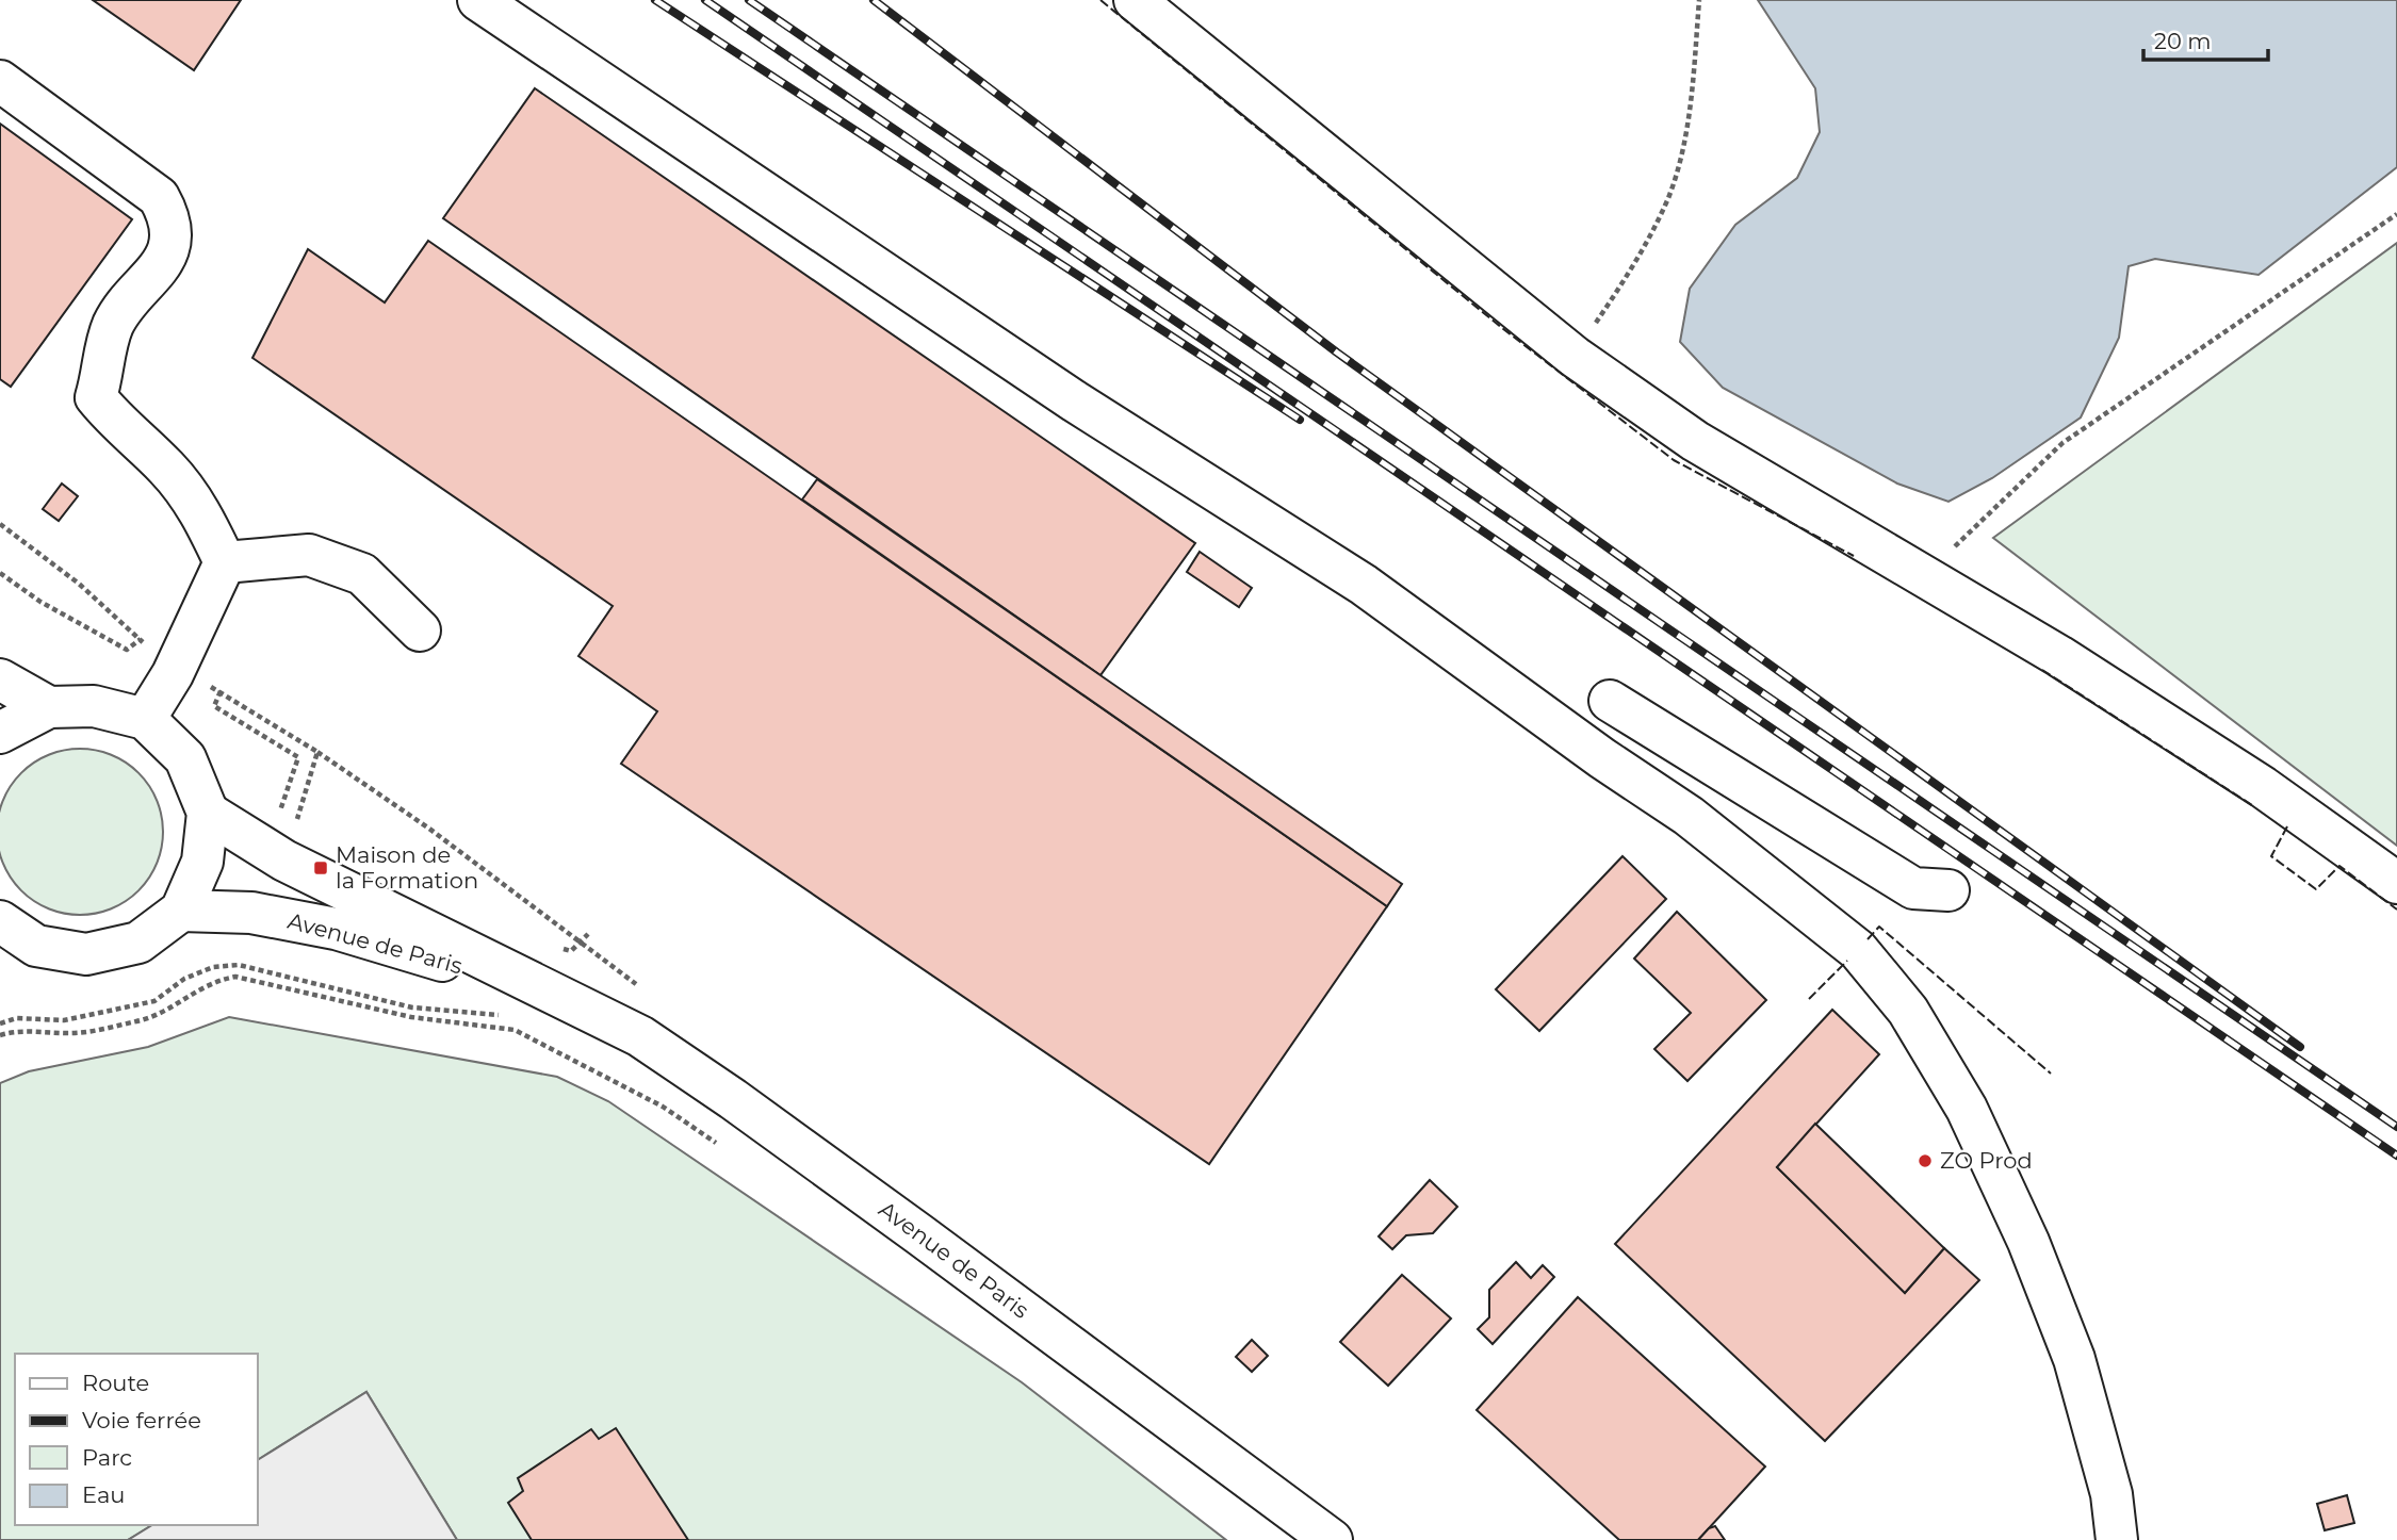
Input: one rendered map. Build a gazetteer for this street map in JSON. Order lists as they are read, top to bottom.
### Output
{
  "streets": {
    "street": ["Avenue de Paris"]
  },
  "places": {
    "transit": ["Maison de la Formation"],
    "other": ["ZO Prod"]
  },
  "legend": [
    "Route",
    "Voie ferrée",
    "Parc",
    "Eau"
  ],
  "scale_bar": "20 m"
}
